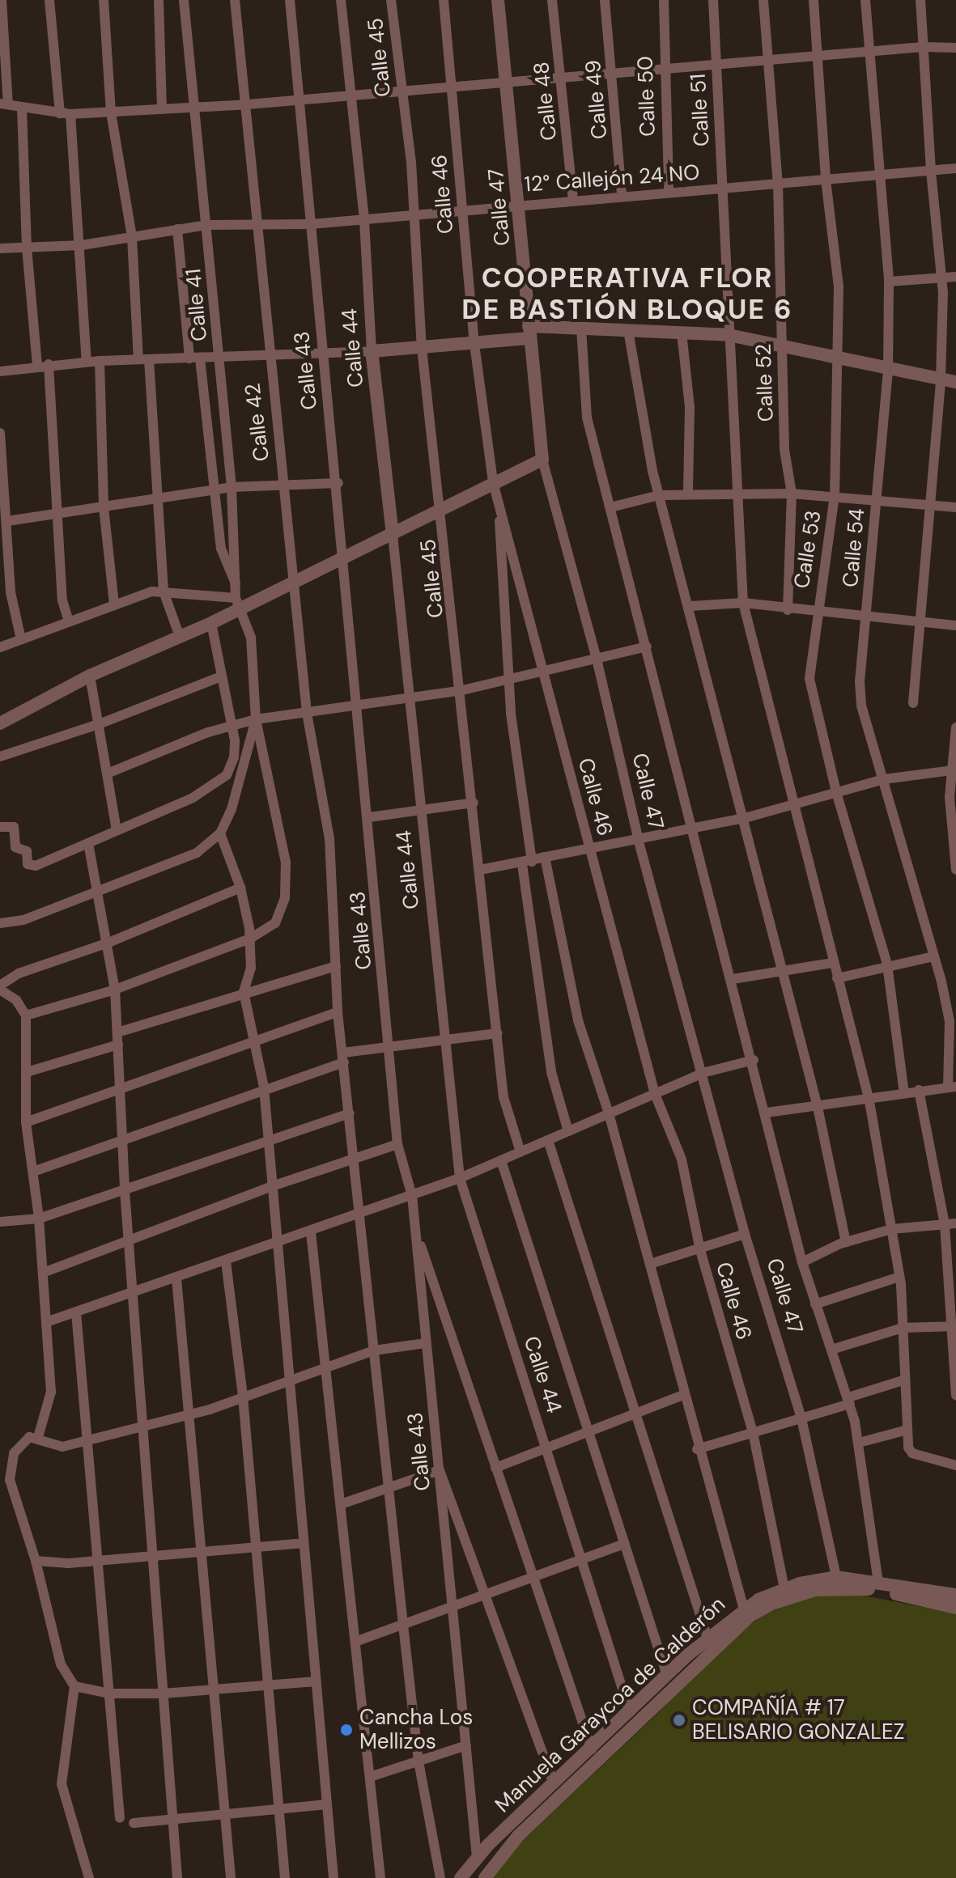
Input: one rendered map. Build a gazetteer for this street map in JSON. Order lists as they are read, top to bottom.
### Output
{
  "streets": {
    "street": [
      "Calle 45",
      "Calle 50",
      "Calle 49",
      "Calle 48",
      "Calle 51",
      "12° Callejón 24 NO",
      "Calle 46",
      "Calle 47",
      "Calle 41",
      "Calle 44",
      "Calle 43",
      "Calle 52",
      "Calle 42",
      "Calle 54",
      "Calle 53",
      "Manuela Garaycoa de Calderón"
    ]
  },
  "crossings": [
    ["Calle 45", "12° Callejón 24 NO"],
    ["Calle 50", "12° Callejón 24 NO"],
    ["Calle 49", "12° Callejón 24 NO"],
    ["Calle 48", "12° Callejón 24 NO"],
    ["Calle 51", "12° Callejón 24 NO"],
    ["12° Callejón 24 NO", "Calle 46"],
    ["12° Callejón 24 NO", "Calle 47"],
    ["12° Callejón 24 NO", "Calle 41"],
    ["12° Callejón 24 NO", "Calle 44"],
    ["12° Callejón 24 NO", "Calle 43"],
    ["12° Callejón 24 NO", "Calle 52"],
    ["12° Callejón 24 NO", "Calle 42"],
    ["12° Callejón 24 NO", "Calle 54"],
    ["12° Callejón 24 NO", "Calle 53"],
    ["Calle 46", "Manuela Garaycoa de Calderón"],
    ["Calle 47", "Manuela Garaycoa de Calderón"],
    ["Calle 44", "Manuela Garaycoa de Calderón"],
    ["Calle 43", "Manuela Garaycoa de Calderón"]
  ],
  "districts": ["COOPERATIVA FLOR DE BASTIÓN BLOQUE 6"],
  "places": ["COMPAÑÍA # 17 BELISARIO GONZALEZ", "Cancha Los Mellizos"]
}
